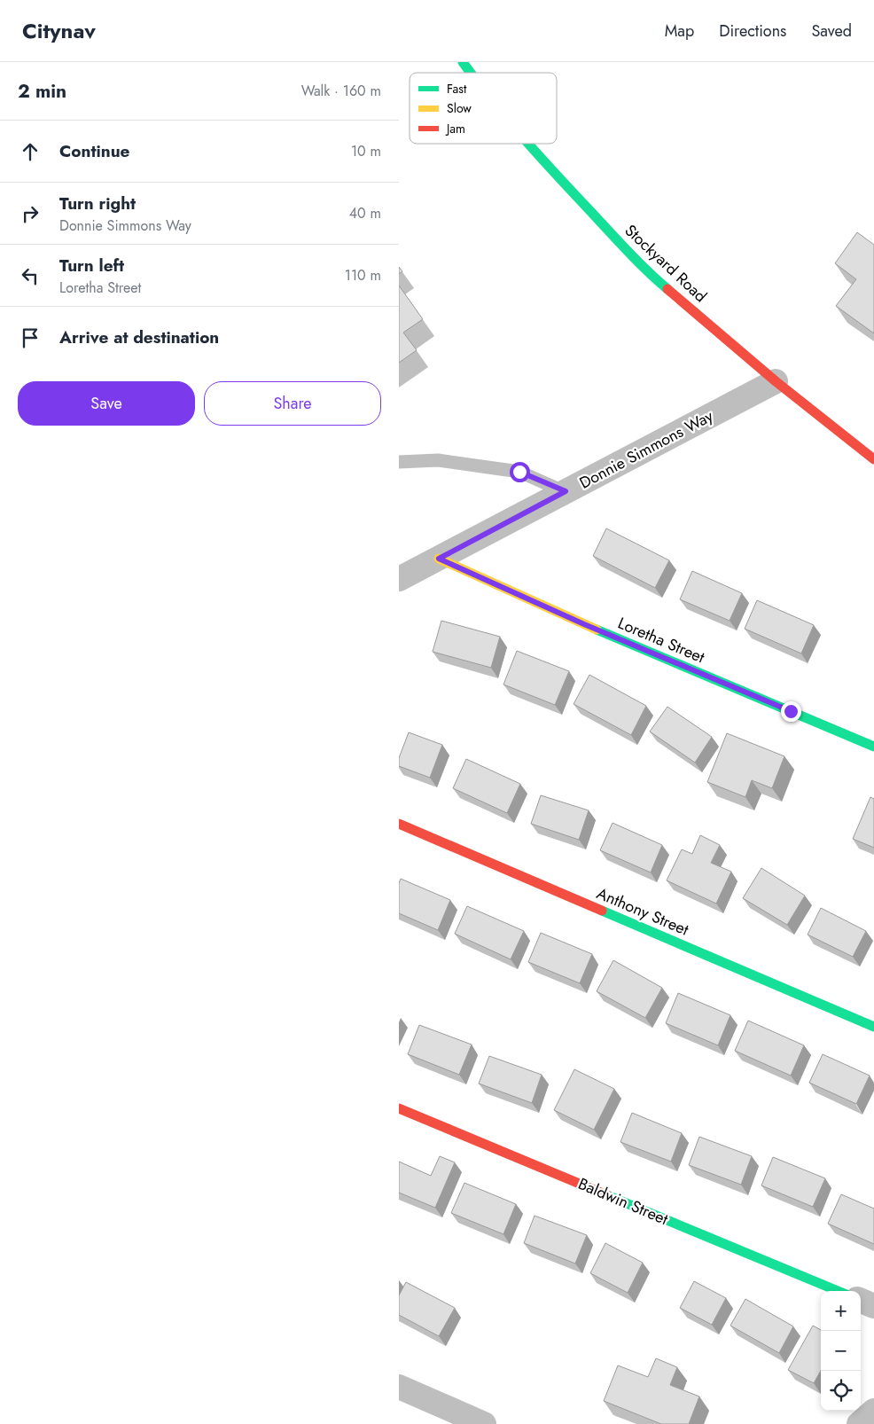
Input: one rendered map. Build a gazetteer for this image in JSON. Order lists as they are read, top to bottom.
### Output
{
  "streets": {
    "street": [
      "Stockyard Road",
      "Donnie Simmons Way",
      "Loretha Street",
      "Anthony Street",
      "Baldwin Street"
    ]
  },
  "crossings": [
    ["Stockyard Road", "Donnie Simmons Way"],
    ["Donnie Simmons Way", "Loretha Street"]
  ],
  "legend": ["Fast", "Slow", "Jam"],
  "page": {
    "header": "Citynav",
    "nav": ["Map", "Directions", "Saved"],
    "heading": ["2 min", "Walk · 160 m"],
    "list": [
      ["Continue", "10 m"],
      ["Turn right", "Donnie Simmons Way", "40 m"],
      ["Turn left", "Loretha Street", "110 m"],
      "Arrive at destination"
    ],
    "buttons": ["Save", "Share"],
    "map_buttons": ["+", "−"]
  }
}
